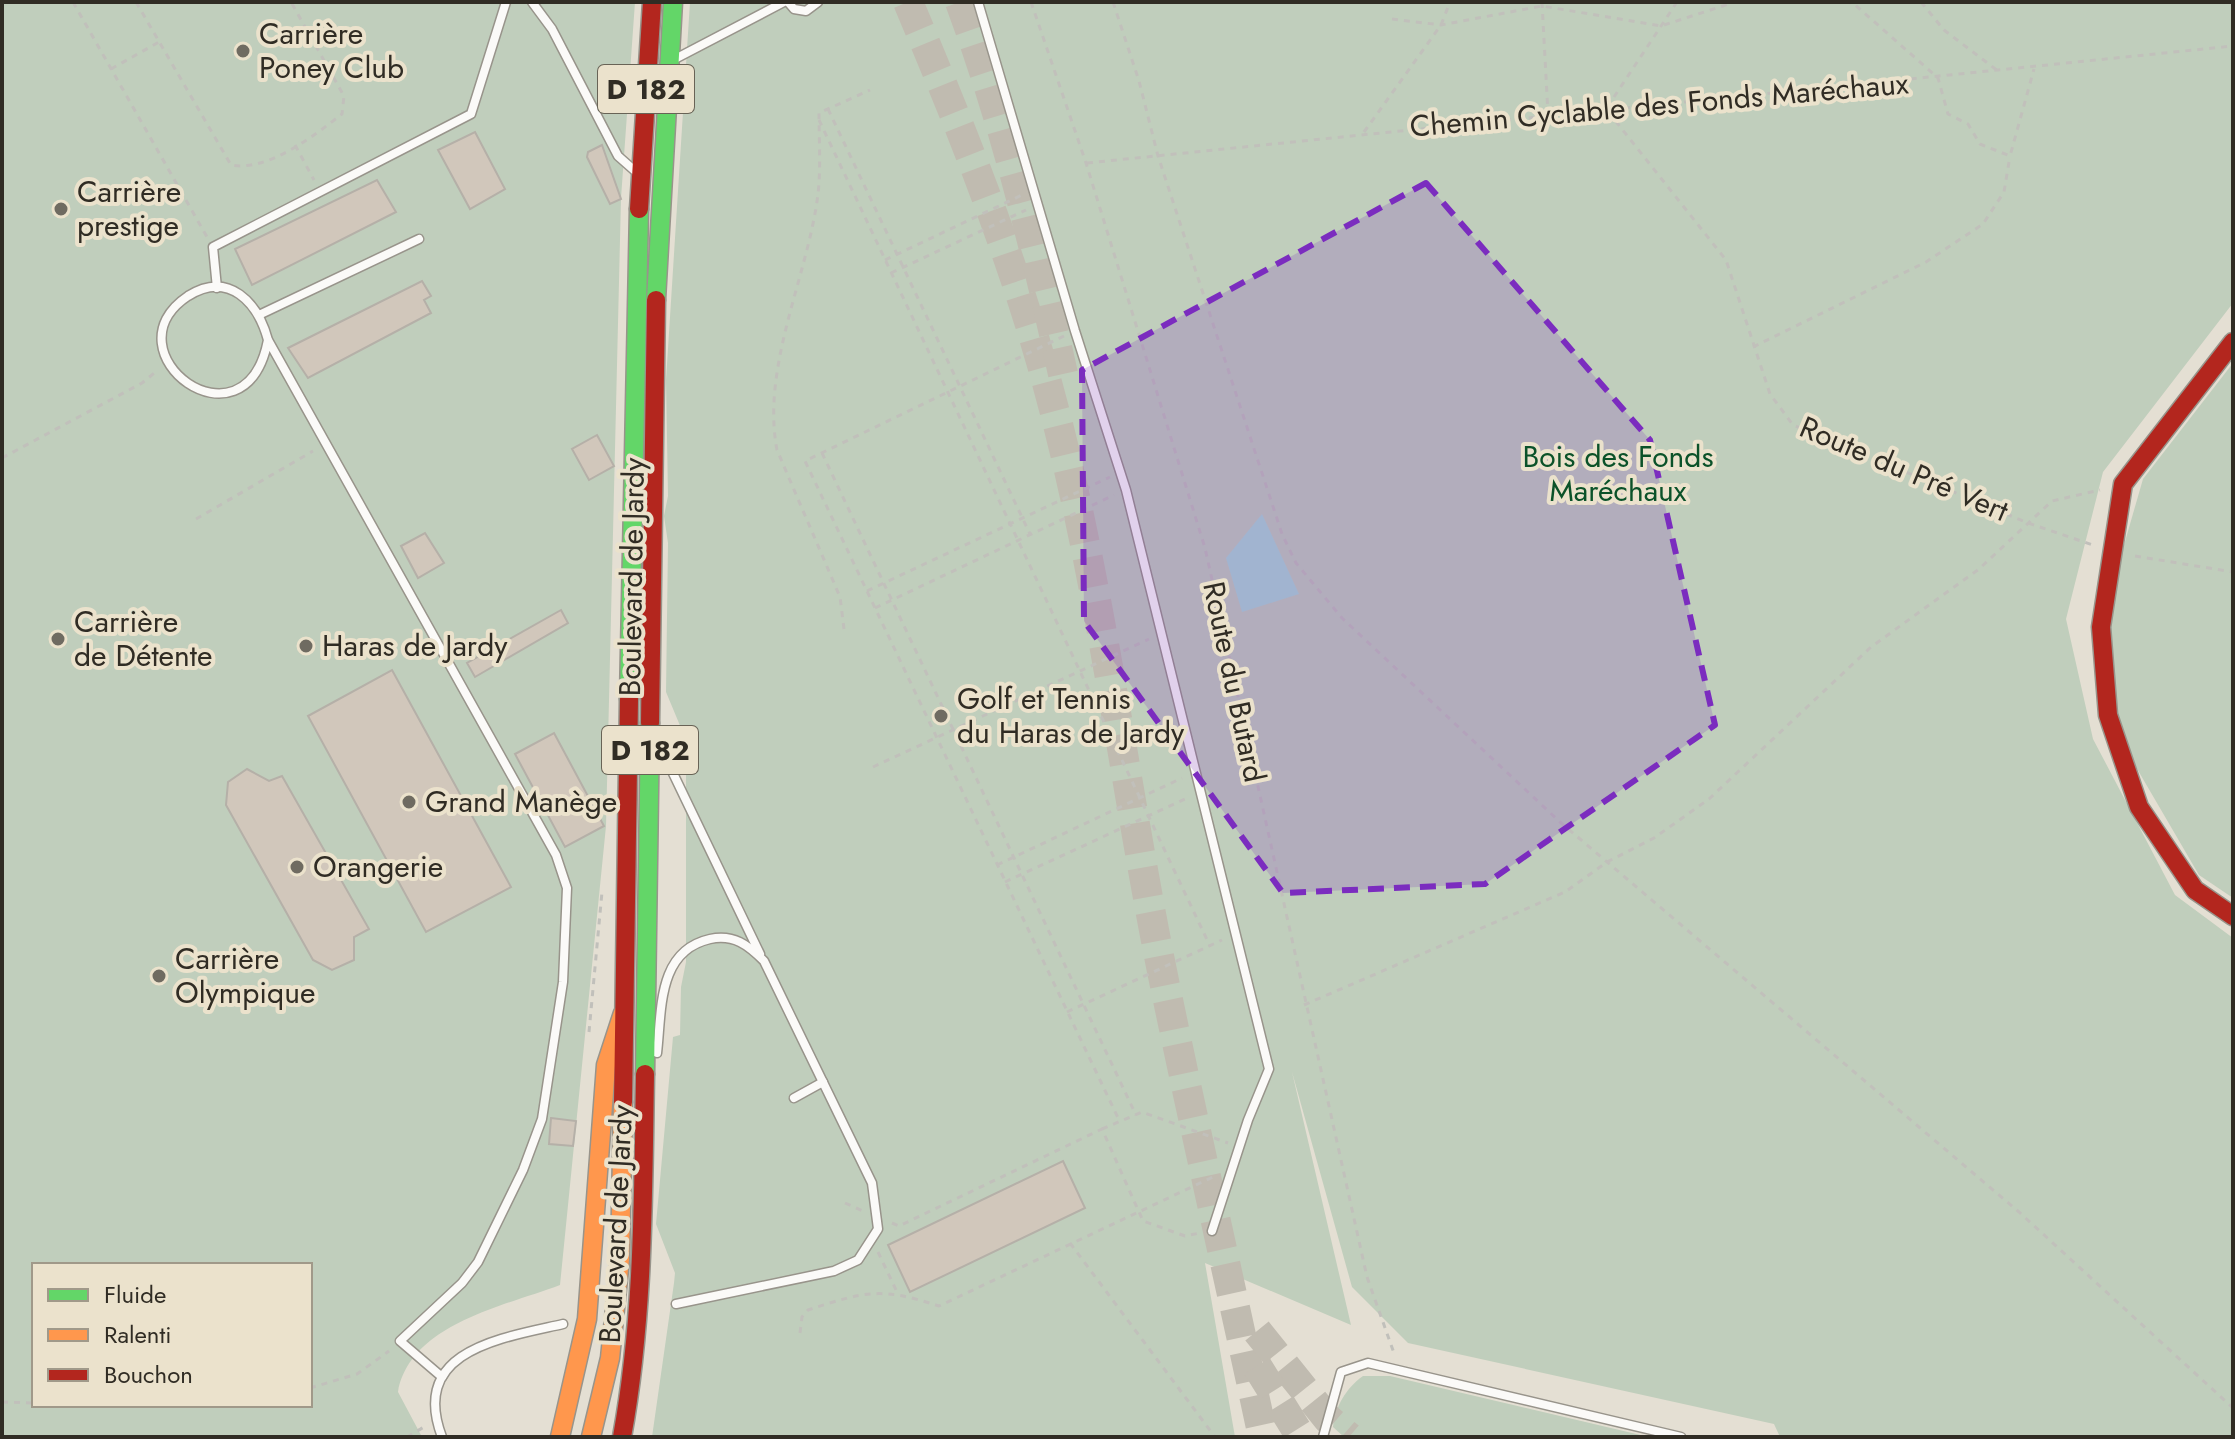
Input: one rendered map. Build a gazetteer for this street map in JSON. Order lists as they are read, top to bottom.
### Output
{
  "streets": {
    "main road": ["D 182", "Boulevard de Jardy"],
    "path": ["Chemin Cyclable des Fonds Maréchaux", "Route du Pré Vert", "Route du Butard"]
  },
  "crossings": [
    ["Chemin Cyclable des Fonds Maréchaux", "Route du Pré Vert"],
    ["Chemin Cyclable des Fonds Maréchaux", "Route du Butard"]
  ],
  "parks": ["Bois des Fonds Maréchaux"],
  "places": [
    "Carrière Poney Club",
    "Carrière prestige",
    "Carrière de Détente",
    "Haras de Jardy",
    "Golf et Tennis du Haras de Jardy",
    "Grand Manège",
    "Orangerie",
    "Carrière Olympique"
  ],
  "legend": ["Fluide", "Ralenti", "Bouchon"]
}
